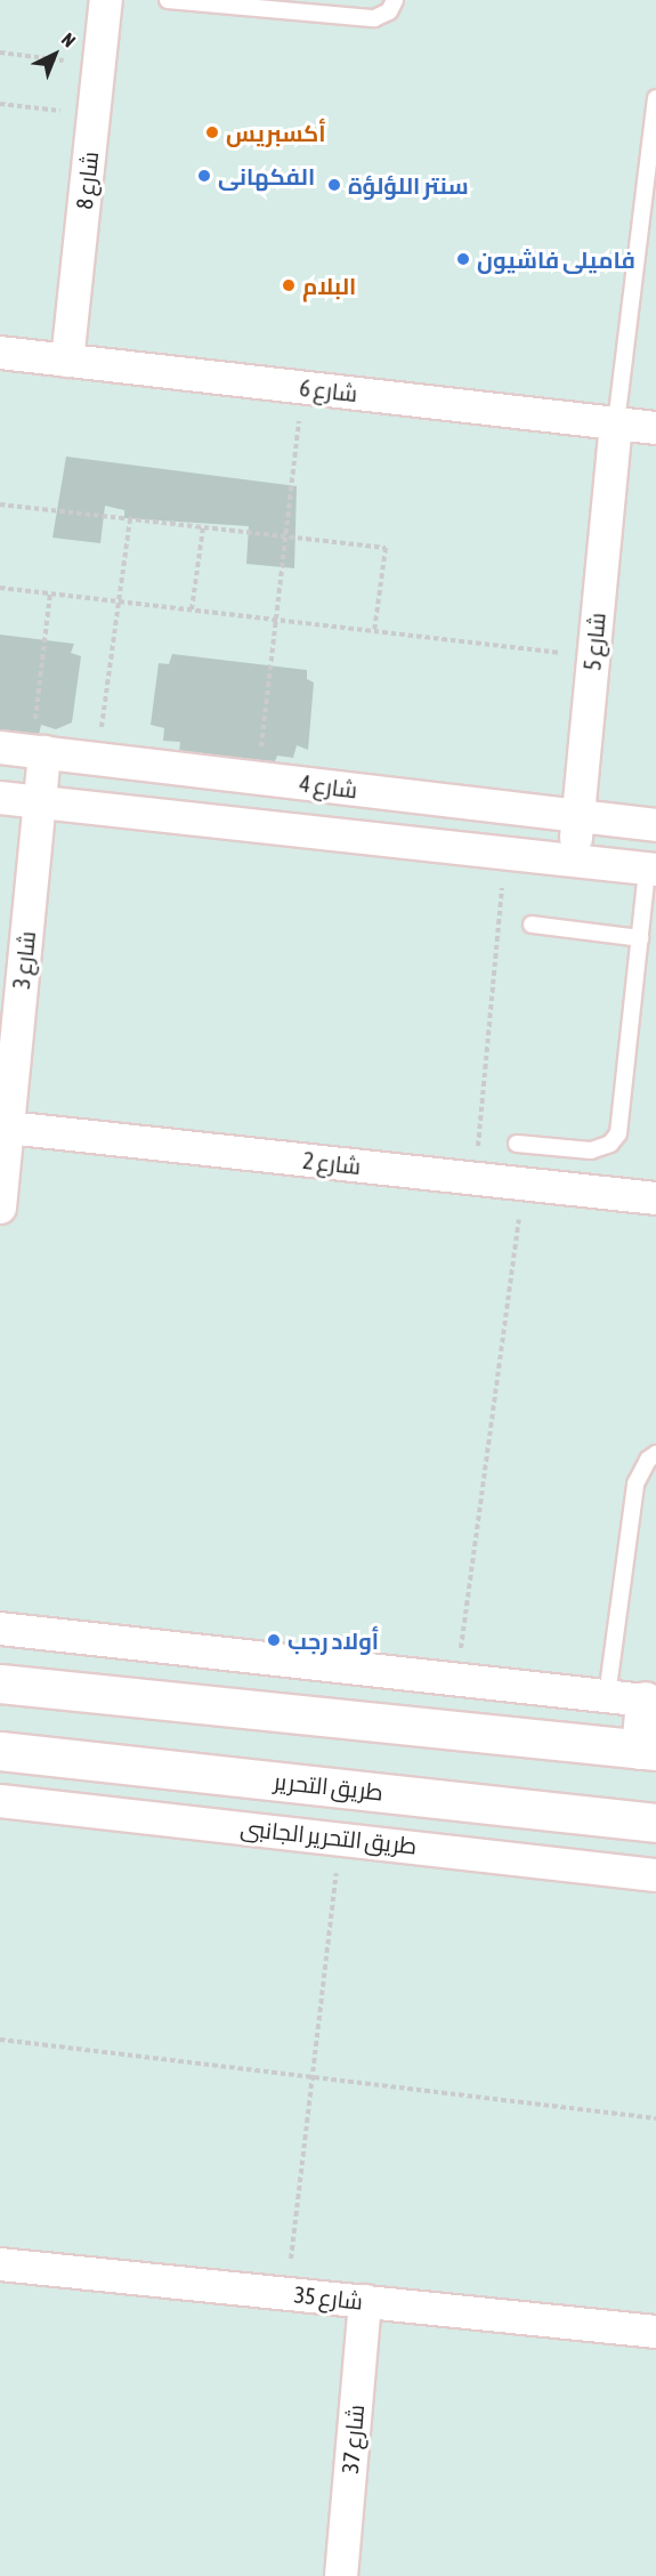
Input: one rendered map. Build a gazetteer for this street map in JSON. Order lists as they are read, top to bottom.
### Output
{
  "streets": {
    "street": [
      "شارع 8",
      "شارع 6",
      "شارع 5",
      "شارع 4",
      "شارع 3",
      "شارع 2",
      "طريق التحرير",
      "طريق التحرير الجانبى",
      "شارع 35",
      "شارع 37"
    ]
  },
  "crossings": [
    ["شارع 8", "شارع 6"],
    ["شارع 6", "شارع 5"],
    ["شارع 5", "شارع 4"],
    ["شارع 4", "شارع 3"],
    ["شارع 3", "شارع 2"],
    ["شارع 35", "شارع 37"]
  ],
  "places": [
    "أكسبريس",
    "الفكهانى",
    "سنتر اللؤلؤة",
    "فاميلى فاشيون",
    "البلام",
    "أولاد رجب"
  ],
  "north": "top right"
}
